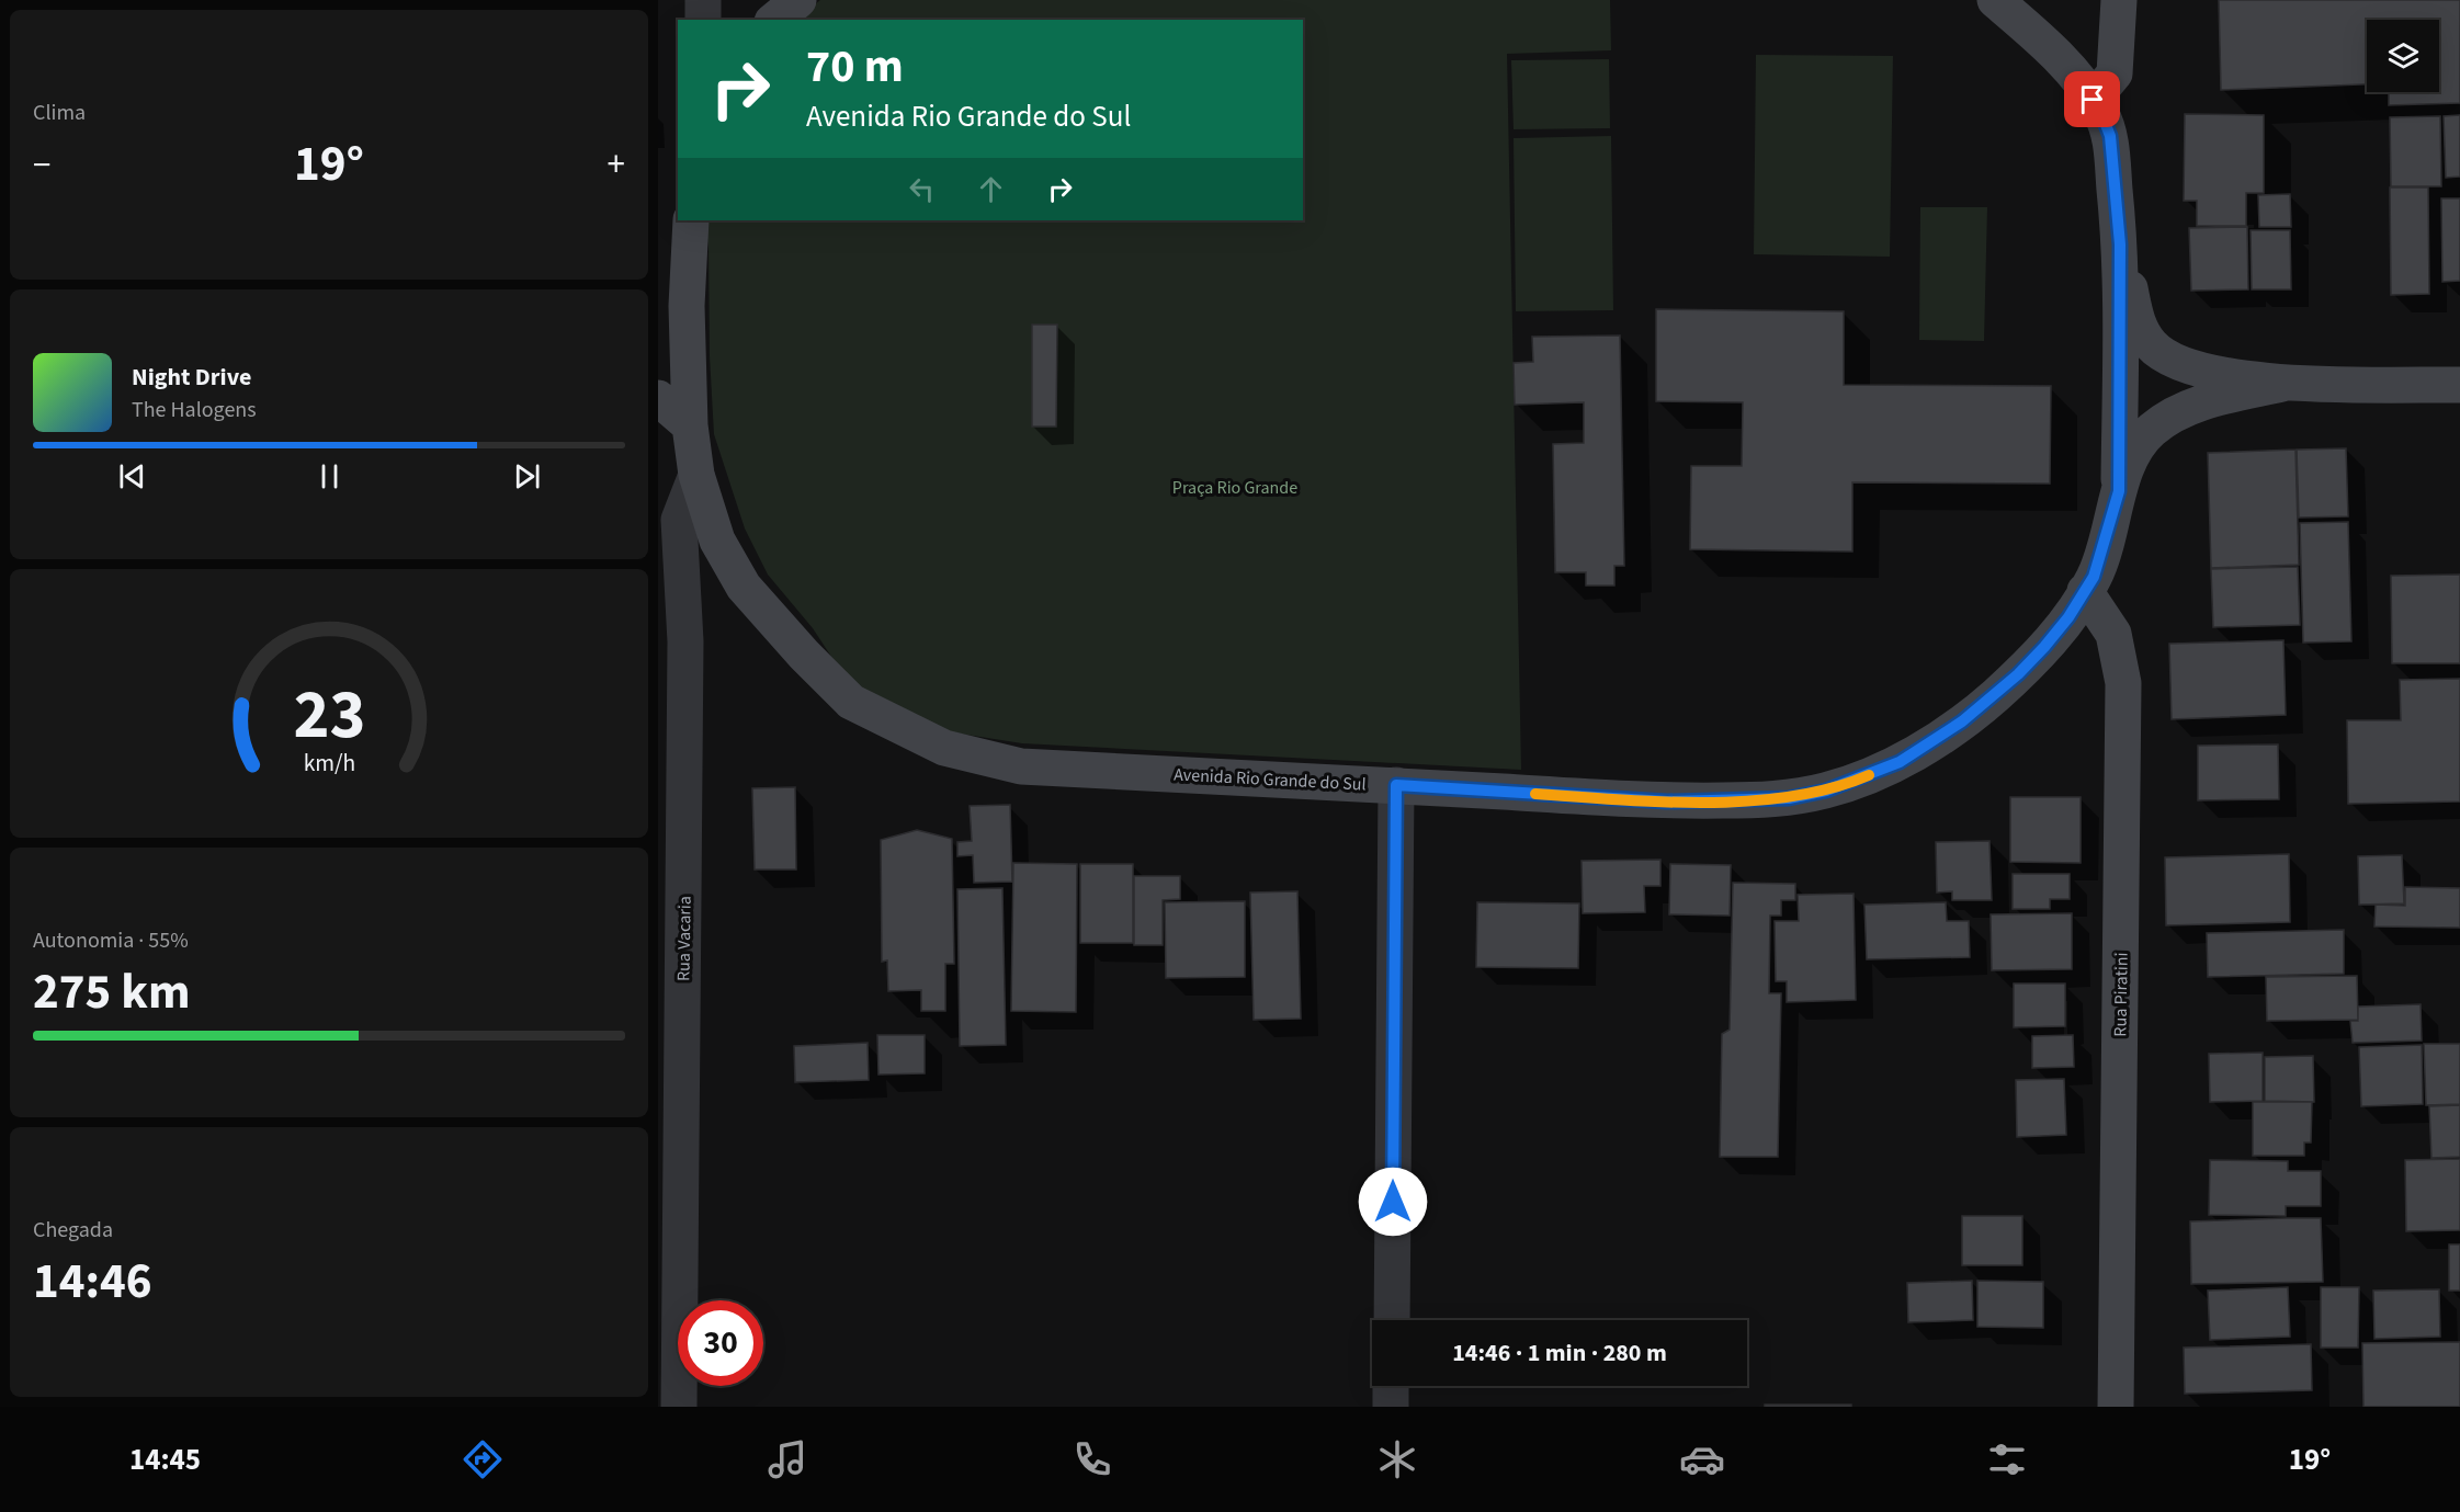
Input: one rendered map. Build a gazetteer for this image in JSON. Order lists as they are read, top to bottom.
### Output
{
  "streets": {
    "street": ["Avenida Rio Grande do Sul", "Rua Vacaria", "Rua Piratini"]
  },
  "crossings": [
    ["Avenida Rio Grande do Sul", "Rua Vacaria"],
    ["Avenida Rio Grande do Sul", "Rua Piratini"]
  ],
  "parks": ["Praça Rio Grande"],
  "page": {
    "tile": [
      "Clima",
      ["Autonomia · 55%", "275 km"],
      ["Chegada", "14:46"]
    ],
    "turn": ["70 m", "Avenida Rio Grande do Sul"],
    "heat": ["−", "19°", "+"],
    "song": ["Night Drive", "The Halogens"],
    "limit": "30",
    "trip": "14:46 · 1 min · 280 m",
    "tabs": ["14:45", "19°"],
    "gauge": ["23", "km/h"]
  }
}
